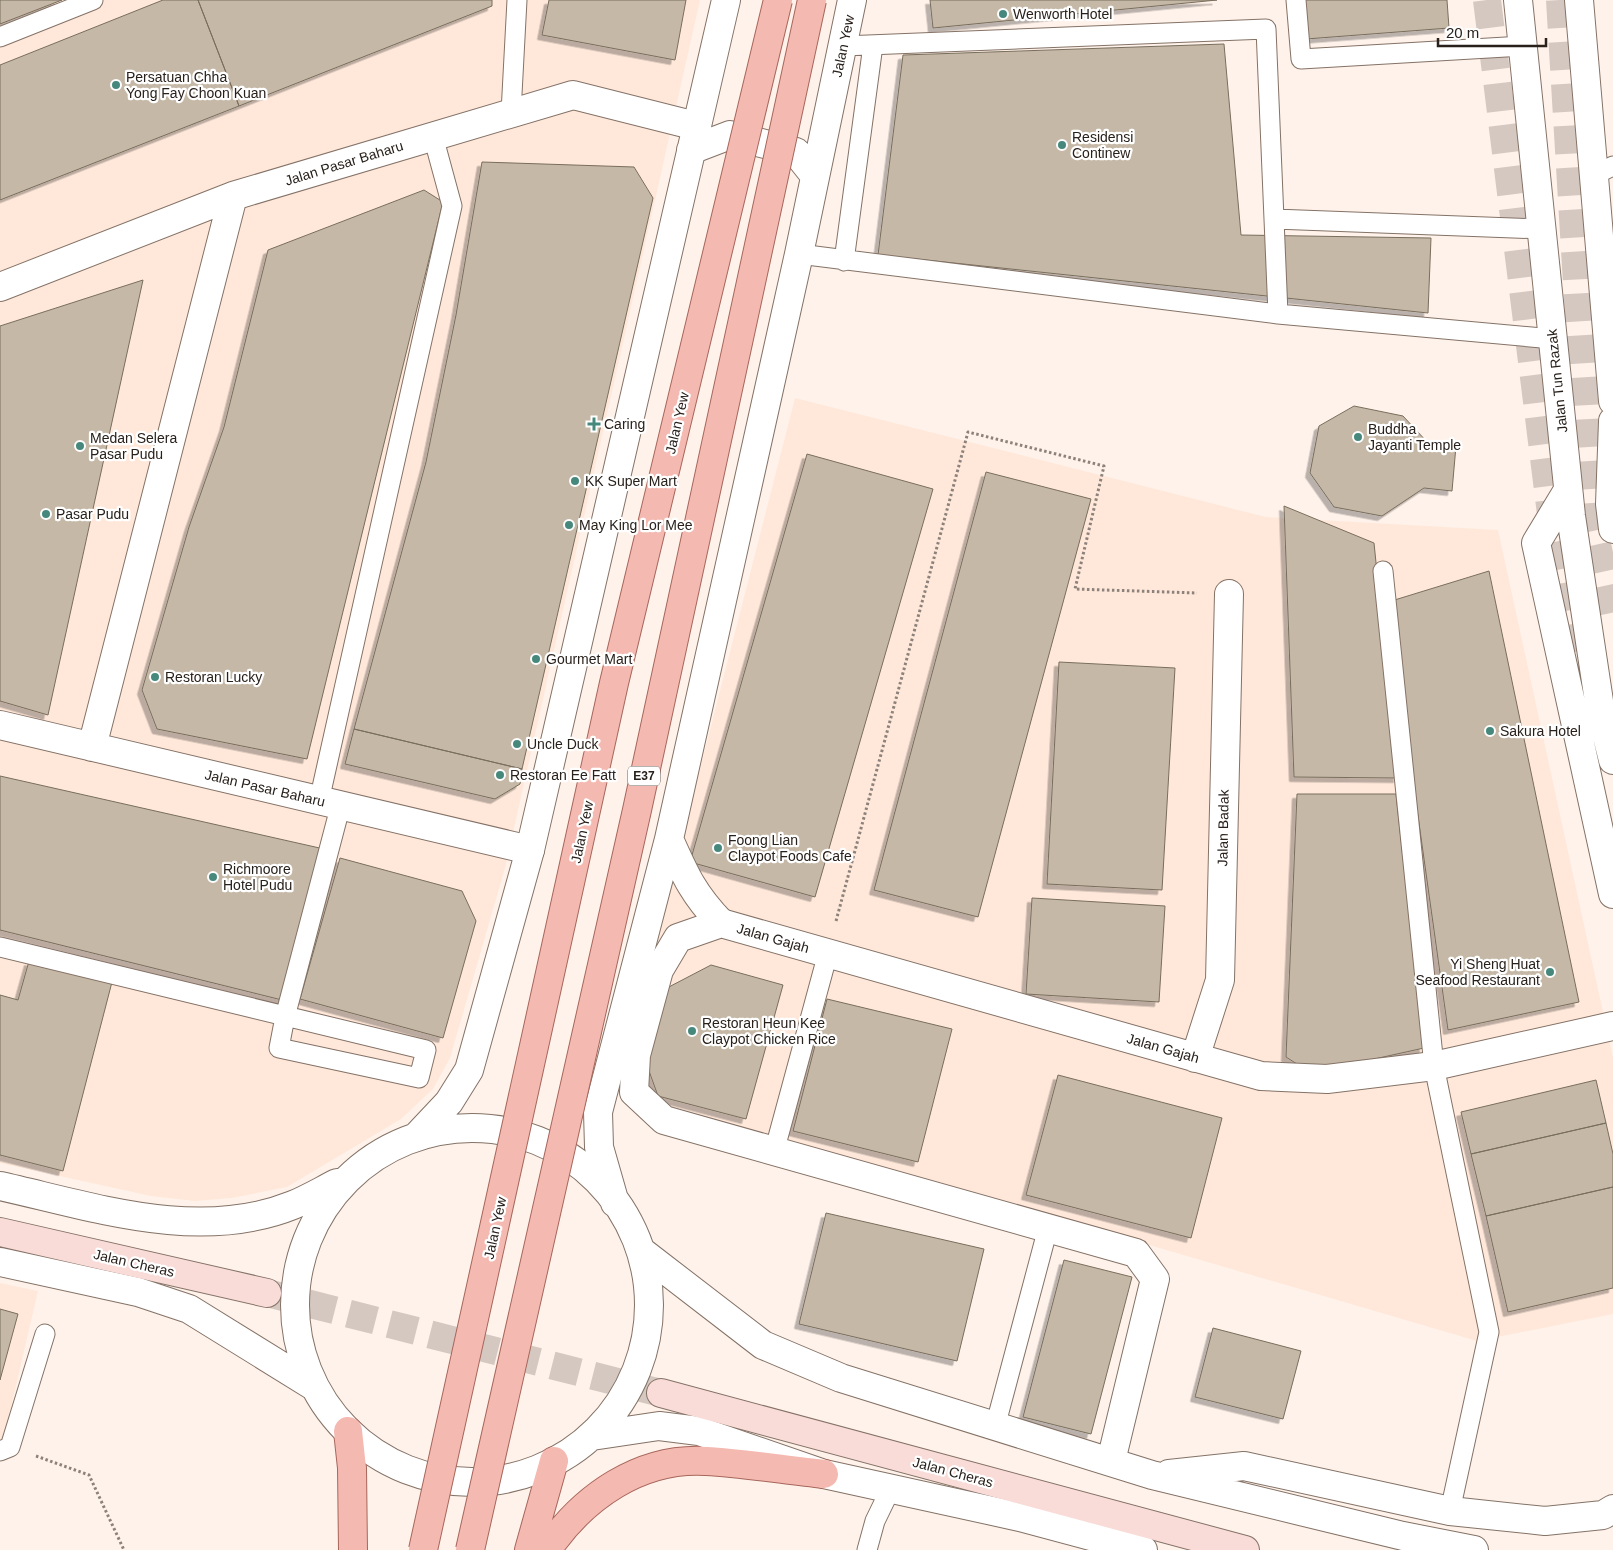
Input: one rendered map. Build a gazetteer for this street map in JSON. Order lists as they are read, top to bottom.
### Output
{
  "streets": {
    "main road": ["Jalan Yew", "E37", "Jalan Cheras"],
    "street": [
      "Jalan Pasar Baharu",
      "Jalan Tun Razak",
      "Jalan Badak",
      "Jalan Gajah"
    ]
  },
  "crossings": [
    ["Jalan Badak", "Jalan Gajah"]
  ],
  "places": {
    "other": [
      "Wenworth Hotel",
      "Persatuan Chha Yong Fay Choon Kuan",
      "Residensi Continew",
      "Buddha Jayanti Temple",
      "Medan Selera Pasar Pudu",
      "KK Super Mart",
      "Pasar Pudu",
      "May King Lor Mee",
      "Gourmet Mart",
      "Restoran Lucky",
      "Sakura Hotel",
      "Uncle Duck",
      "Restoran Ee Fatt",
      "Foong Lian Claypot Foods Cafe",
      "Richmoore Hotel Pudu",
      "Yi Sheng Huat Seafood Restaurant",
      "Restoran Heun Kee Claypot Chicken Rice"
    ],
    "health": ["Caring"]
  },
  "scale_bar": "20 m"
}
